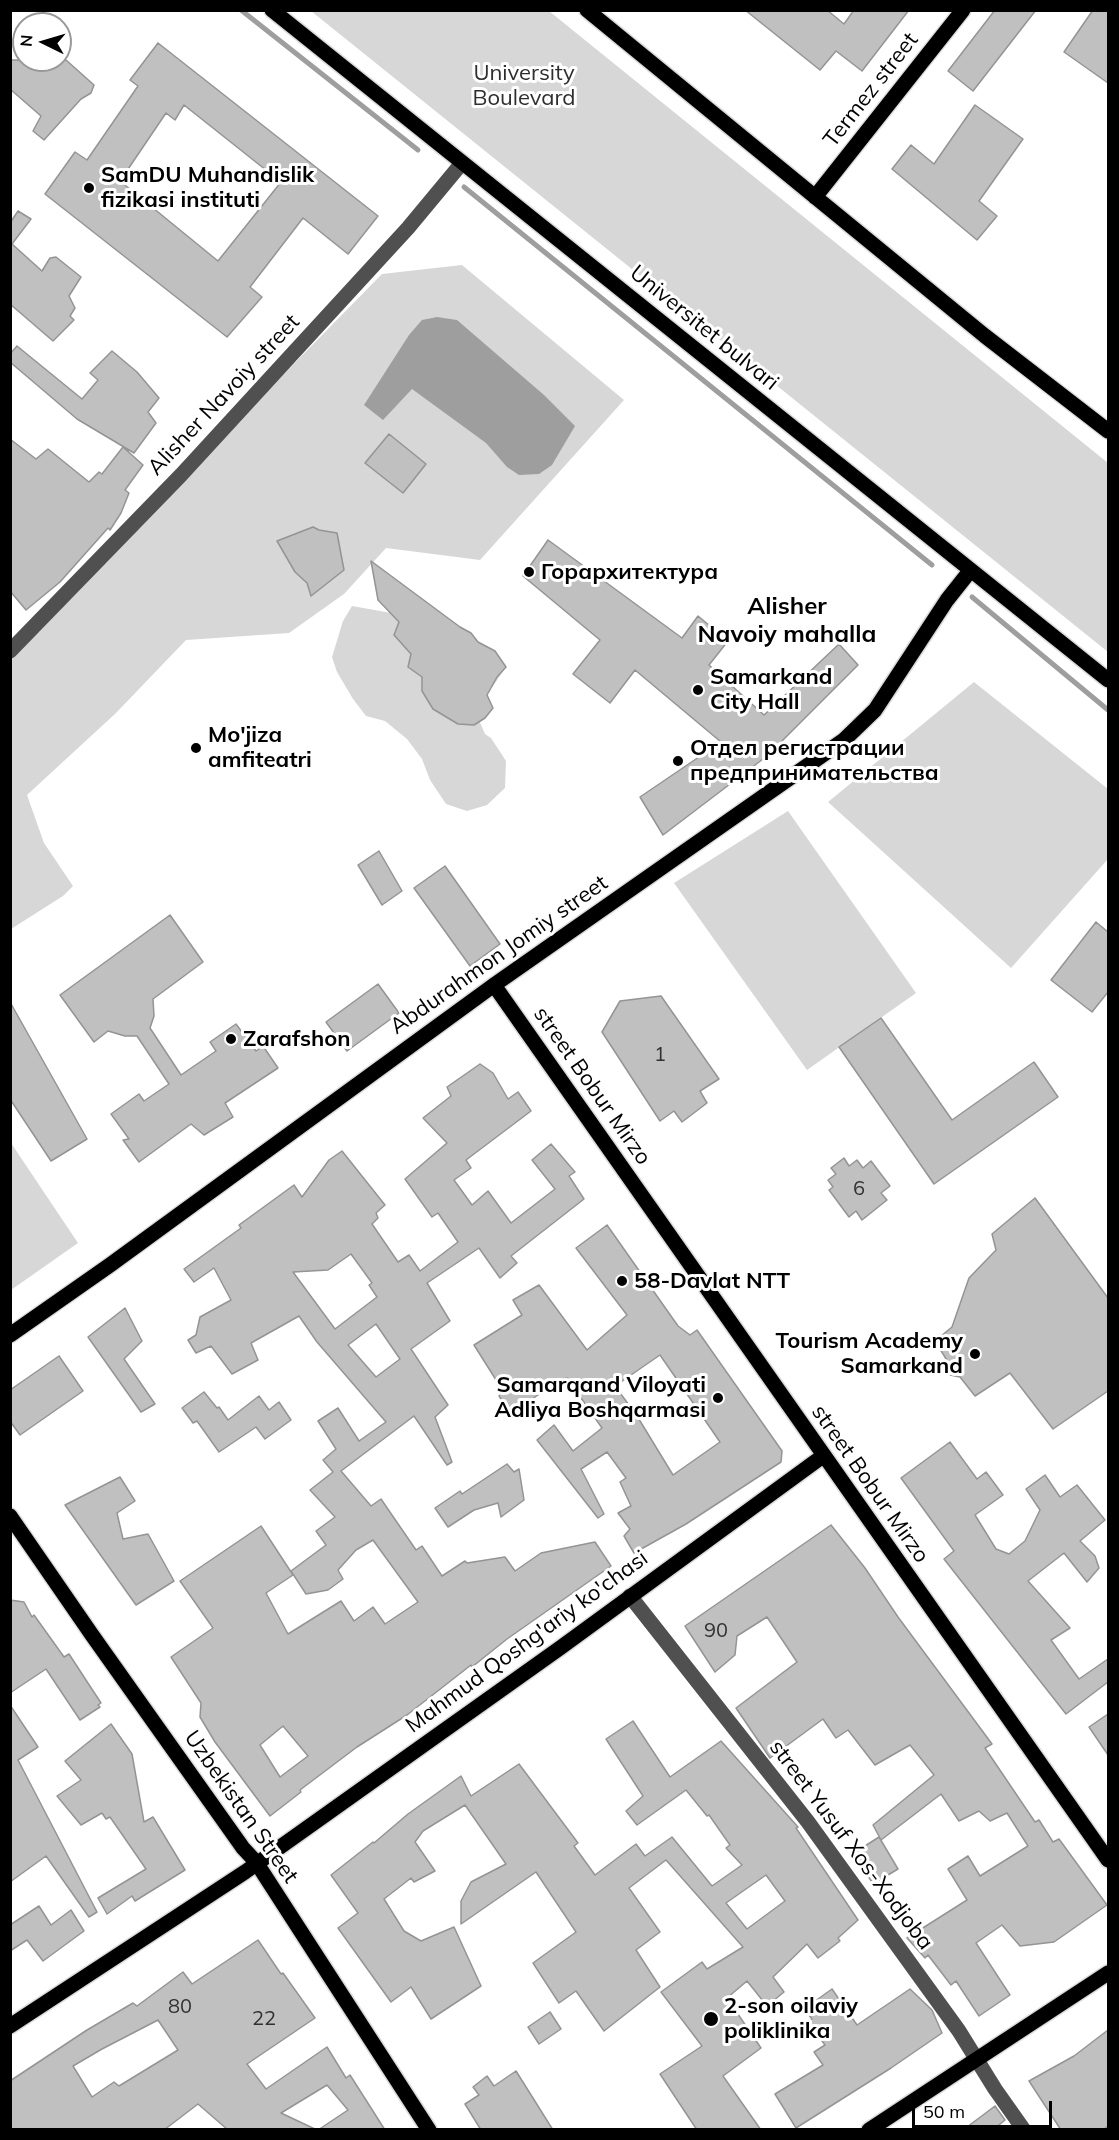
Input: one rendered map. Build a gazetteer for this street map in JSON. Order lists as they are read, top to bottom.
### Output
{
  "streets": {
    "main road": [
      "Termez street",
      "Universitet bulvari",
      "Abdurahmon Jomiy street",
      "street Bobur Mirzo",
      "Mahmud Qoshg'ariy ko'chasi",
      "Uzbekistan Street"
    ],
    "street": ["Alisher Navoiy street", "street Yusuf Xos-Xodjoba"]
  },
  "crossings": [
    ["Universitet bulvari", "Alisher Navoiy street"],
    ["Universitet bulvari", "Abdurahmon Jomiy street"],
    ["Abdurahmon Jomiy street", "street Bobur Mirzo"],
    ["street Bobur Mirzo", "Mahmud Qoshg'ariy ko'chasi"],
    ["Mahmud Qoshg'ariy ko'chasi", "Uzbekistan Street"],
    ["Mahmud Qoshg'ariy ko'chasi", "street Yusuf Xos-Xodjoba"]
  ],
  "districts": ["Alisher Navoiy mahalla"],
  "parks": ["University Boulevard"],
  "places": [
    "SamDU Muhandislik fizikasi instituti",
    "Горархитектура",
    "Samarkand City Hall",
    "Mo'jiza amfiteatri",
    "Отдел регистрации предпринимательства",
    "Zarafshon",
    "58-Davlat NTT",
    "Tourism Academy Samarkand",
    "Samarqand Viloyati Adliya Boshqarmasi",
    "2-son oilaviy poliklinika"
  ],
  "house_numbers": [
    "1",
    "6",
    "90",
    "80",
    "22"
  ],
  "scale_bar": "50 m",
  "north": "left"
}
